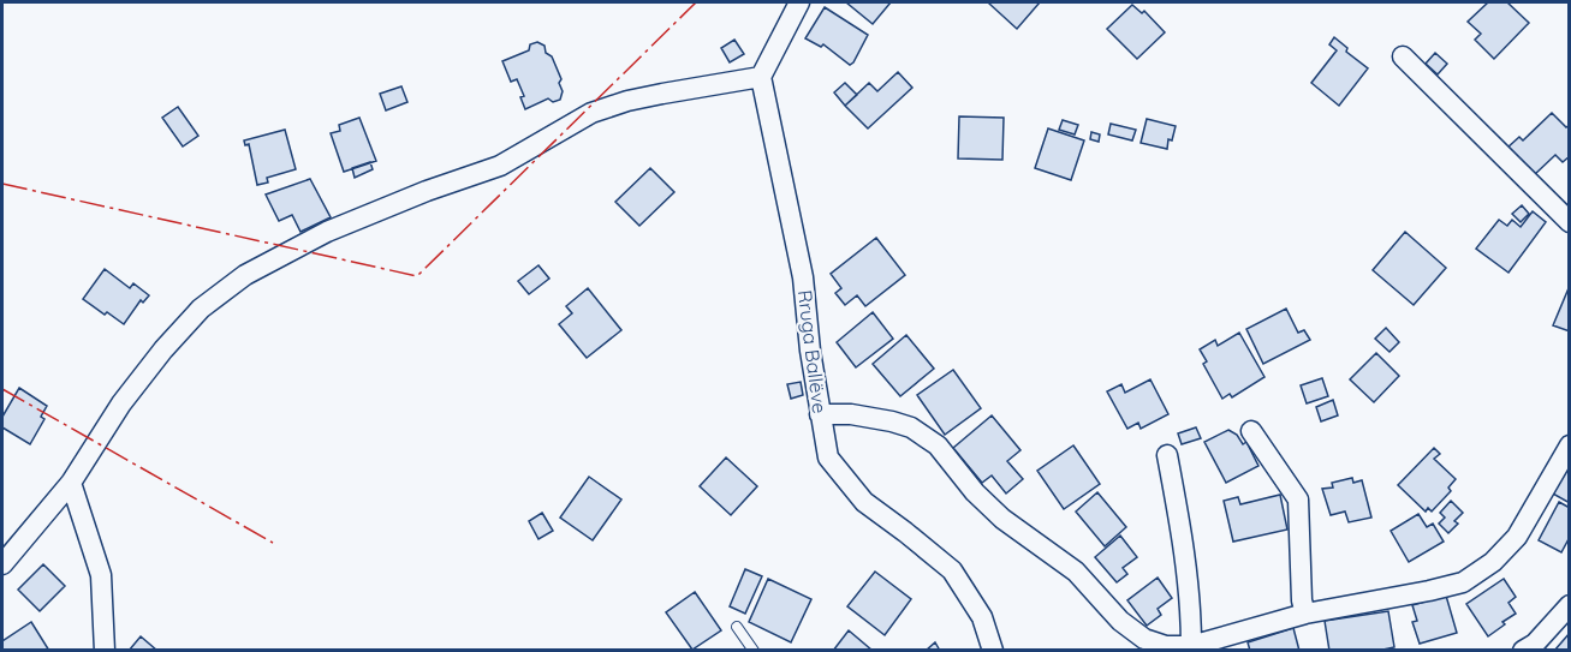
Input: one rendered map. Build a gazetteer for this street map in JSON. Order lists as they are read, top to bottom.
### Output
{
  "streets": {
    "street": ["Rruga Ballëve"]
  }
}
